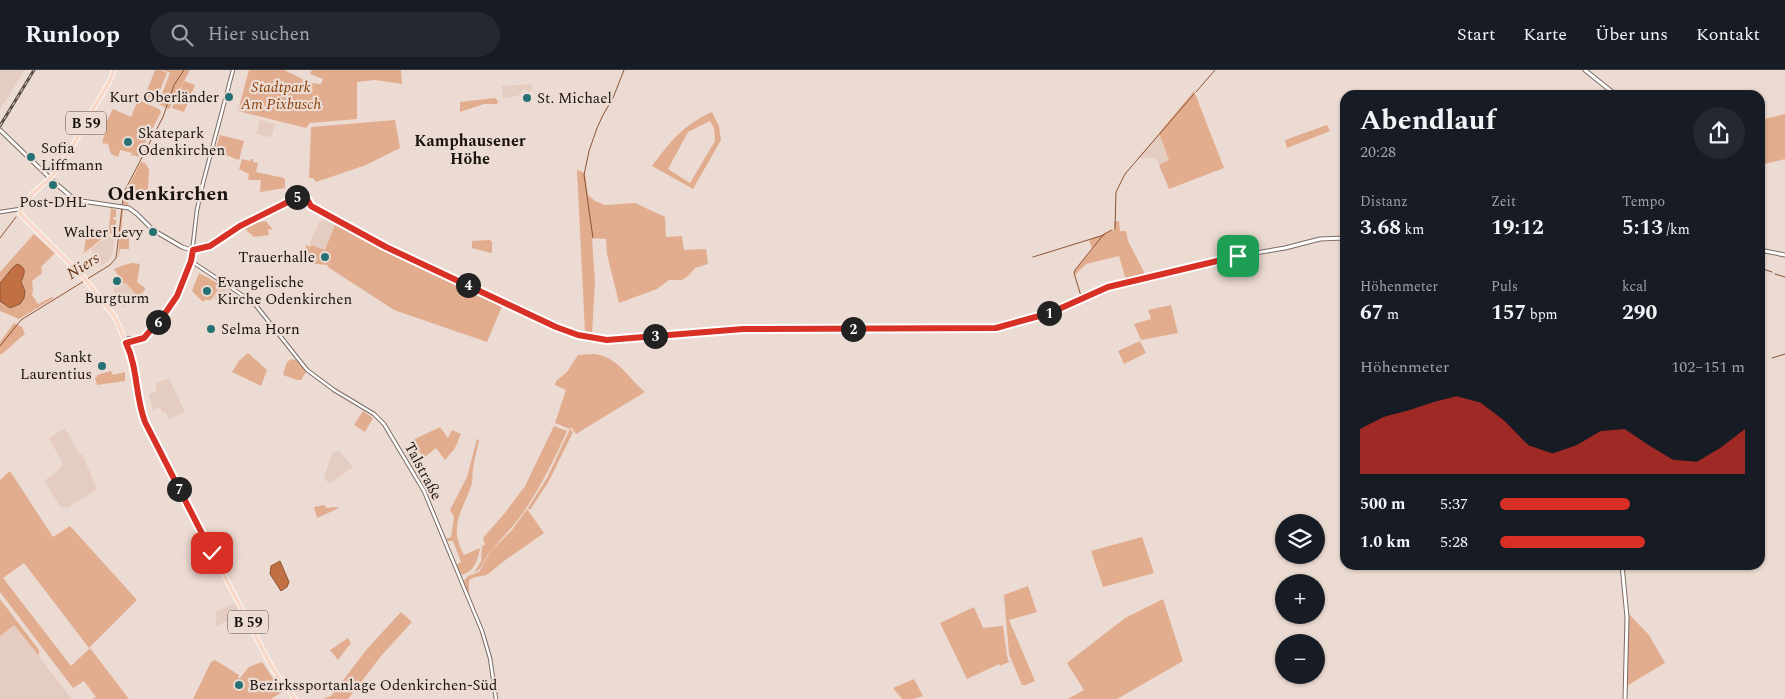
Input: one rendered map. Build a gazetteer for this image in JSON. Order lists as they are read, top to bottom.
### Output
{
  "streets": {
    "main road": ["B 59"],
    "street": ["Talstraße"]
  },
  "districts": ["Kamphausener Höhe", "Odenkirchen"],
  "water": ["Niers"],
  "parks": ["Stadtpark Am Pixbusch"],
  "places": [
    "Kurt Oberländer",
    "St. Michael",
    "Skatepark Odenkirchen",
    "Sofia Liffmann",
    "Post-DHL",
    "Walter Levy",
    "Trauerhalle",
    "Burgturm",
    "Evangelische Kirche Odenkirchen",
    "Selma Horn",
    "Sankt Laurentius",
    "Bezirkssportanlage Odenkirchen-Süd"
  ],
  "page": {
    "header": "Runloop",
    "search": "Hier suchen",
    "nav": [
      "Start",
      "Karte",
      "Über uns",
      "Kontakt"
    ],
    "heading": ["Abendlauf", "20:28"],
    "stats": [
      ["Distanz", "3.68 km"],
      ["Zeit", "19:12"],
      ["Tempo", "5:13 /km"],
      ["Höhenmeter", "67 m"],
      ["Puls", "157 bpm"],
      ["kcal", "290"]
    ],
    "pins": [
      "5",
      "4",
      "1",
      "6",
      "2",
      "3",
      "7"
    ],
    "chart": ["Höhenmeter", "102–151 m"],
    "list": [
      {
        "name": "500 m",
        "note": "5:37"
      },
      {
        "name": "1.0 km",
        "note": "5:28"
      }
    ],
    "map_buttons": ["+", "−"]
  }
}
